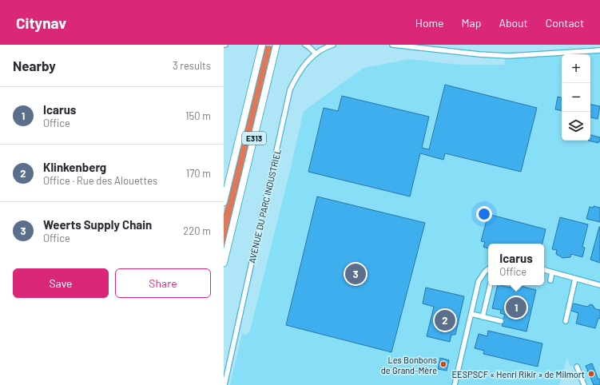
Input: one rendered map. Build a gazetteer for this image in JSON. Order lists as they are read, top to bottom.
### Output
{
  "streets": {
    "highway": ["E313"],
    "street": ["AVENUE DU PARC INDUSTRIEL"]
  },
  "places": ["Les Bonbons de Grand-Mère", "EESPSCF « Henri Rikir » de Milmort"],
  "page": {
    "header": "Citynav",
    "nav": [
      "Home",
      "Map",
      "About",
      "Contact"
    ],
    "heading": ["Nearby", "3 results"],
    "map_buttons": ["+", "−"],
    "list": [
      {
        "mark": "1",
        "name": "Icarus",
        "note": "Office",
        "value": "150 m"
      },
      {
        "mark": "2",
        "name": "Klinkenberg",
        "note": "Office · Rue des Alouettes",
        "value": "170 m"
      },
      {
        "mark": "3",
        "name": "Weerts Supply Chain",
        "note": "Office",
        "value": "220 m"
      }
    ],
    "popup": ["Icarus", "Office"],
    "buttons": ["Save", "Share"],
    "pins": ["3", "1", "2"]
  }
}
